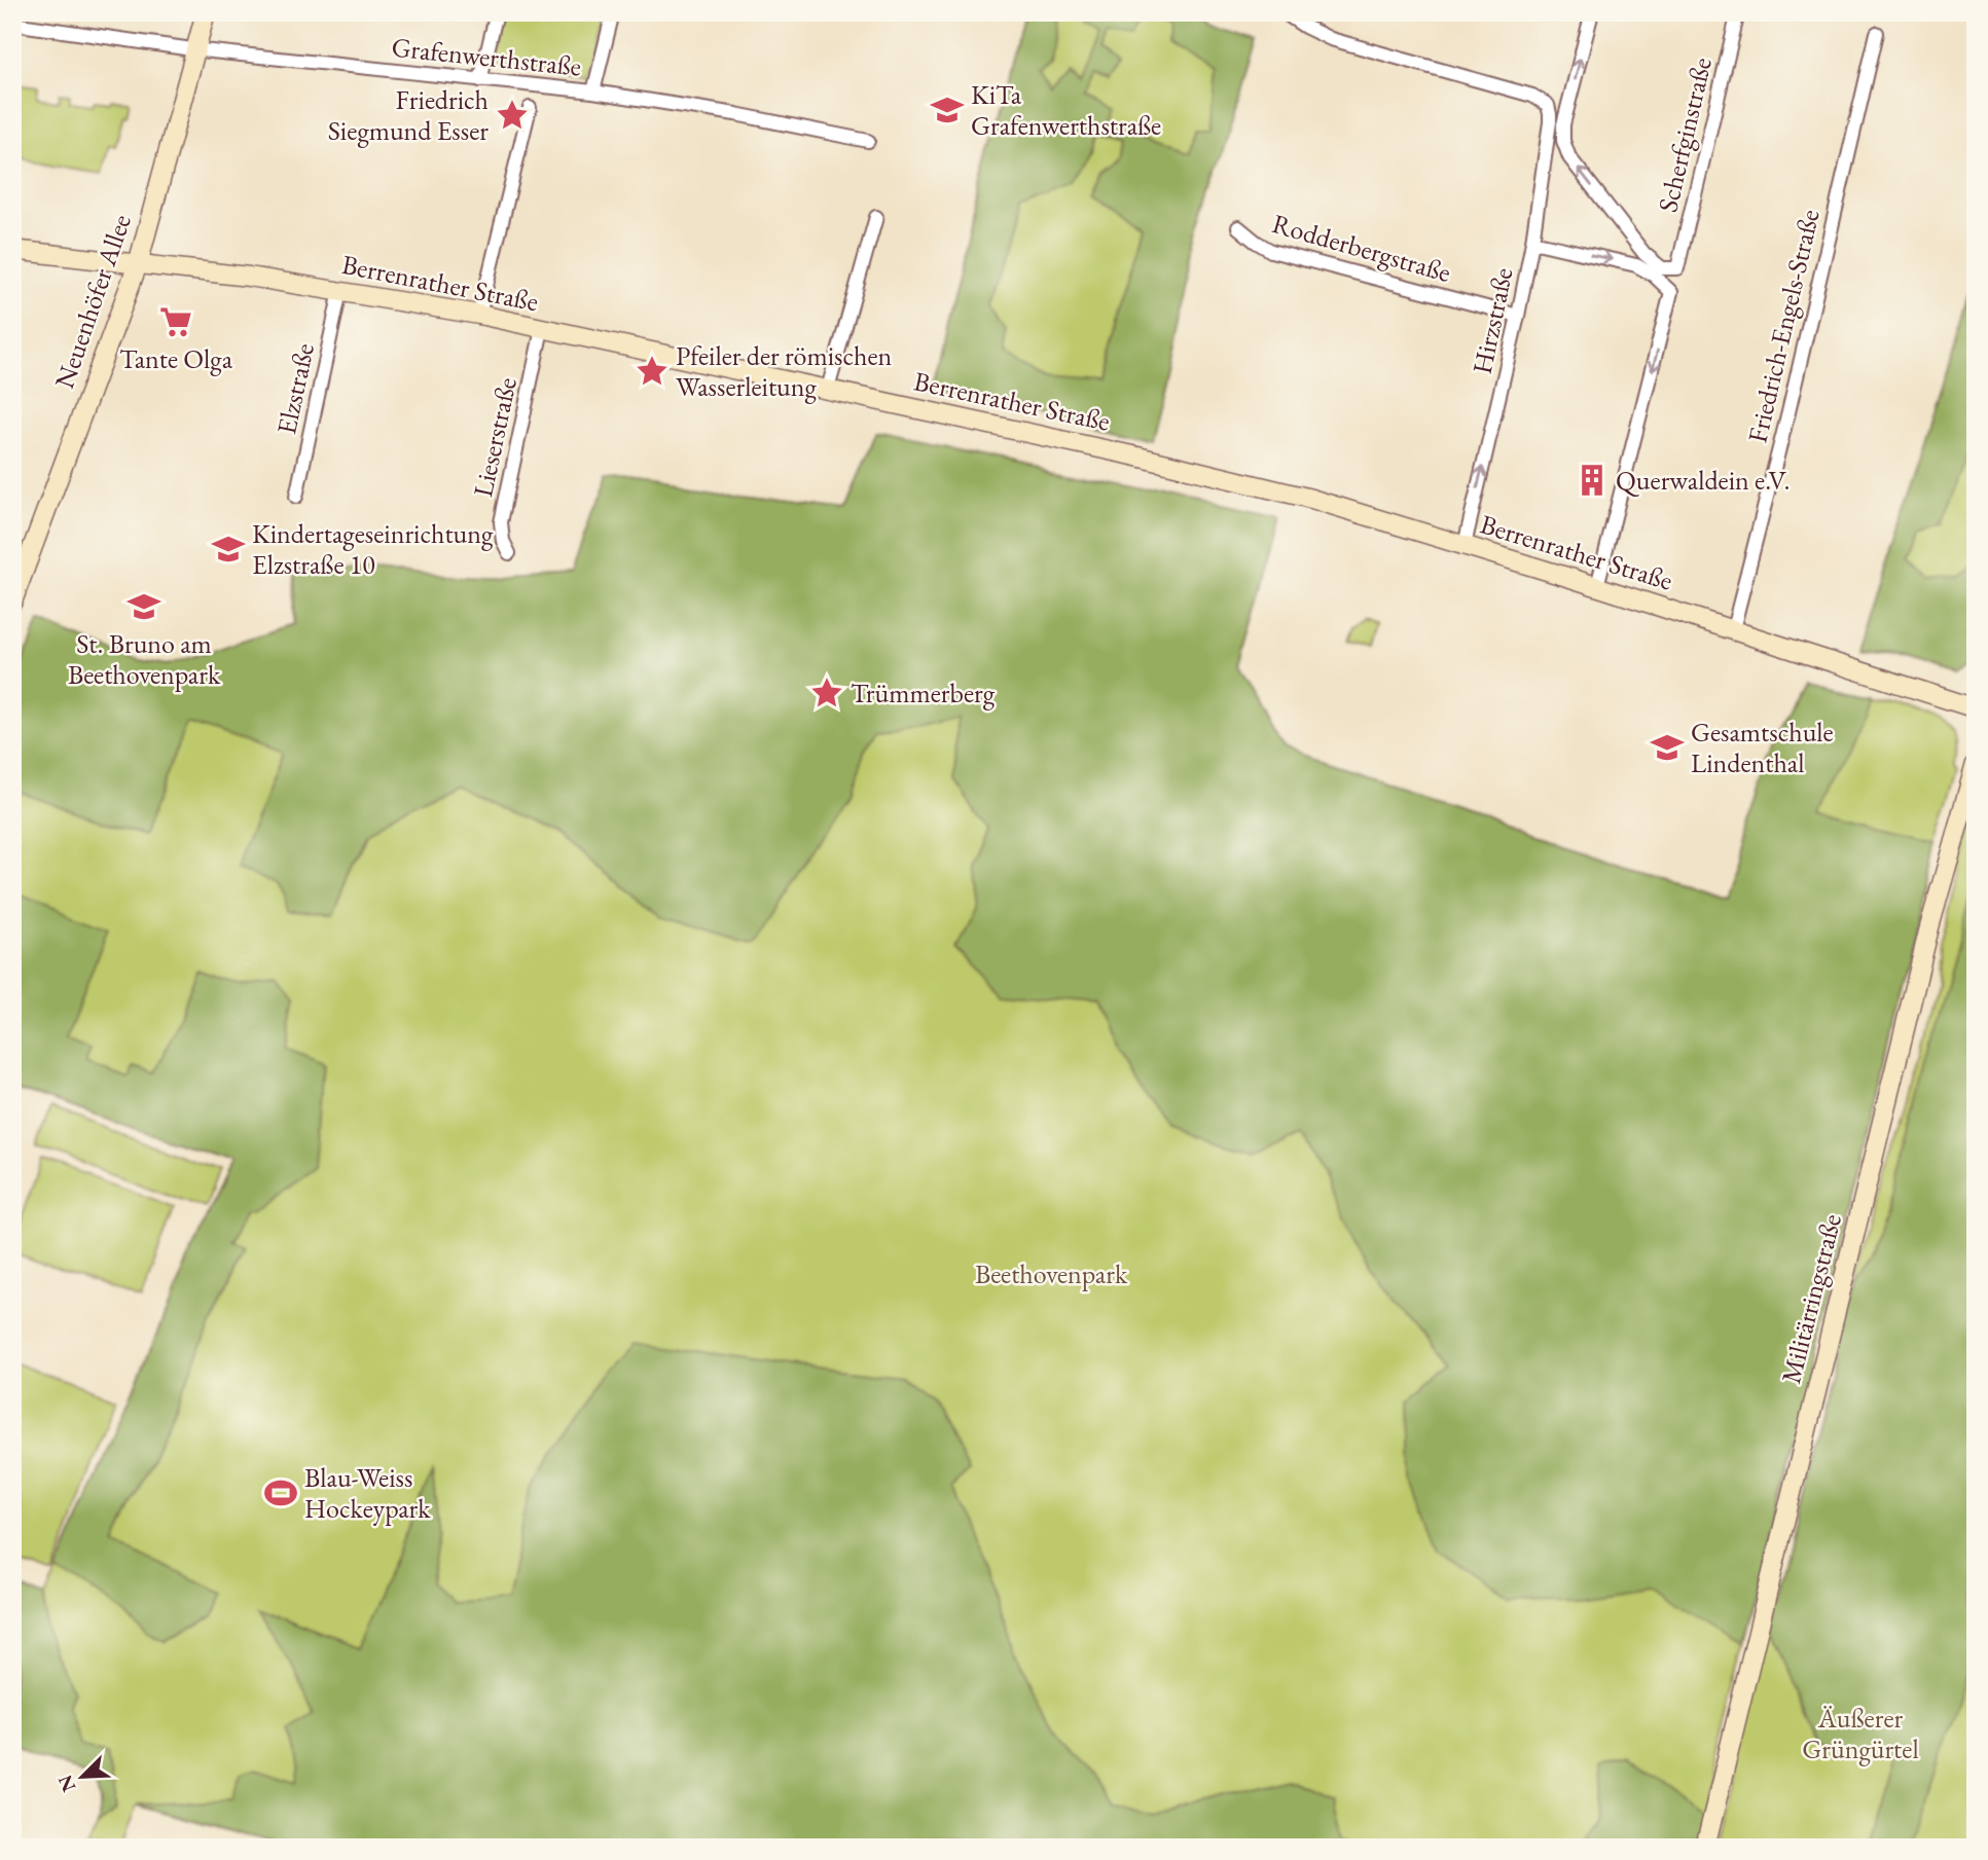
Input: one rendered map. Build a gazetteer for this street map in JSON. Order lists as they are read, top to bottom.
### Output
{
  "streets": {
    "street": [
      "Grafenwerthstraße",
      "Scherfginstraße",
      "Rodderbergstraße",
      "Berrenrather Straße",
      "Neuenhöfer Allee",
      "Hirzstraße",
      "Friedrich-Engels-Straße",
      "Elzstraße",
      "Lieserstraße",
      "Militärringstraße"
    ]
  },
  "crossings": [
    ["Grafenwerthstraße", "Neuenhöfer Allee"],
    ["Rodderbergstraße", "Hirzstraße"],
    ["Berrenrather Straße", "Neuenhöfer Allee"],
    ["Berrenrather Straße", "Hirzstraße"],
    ["Berrenrather Straße", "Friedrich-Engels-Straße"],
    ["Berrenrather Straße", "Elzstraße"],
    ["Berrenrather Straße", "Lieserstraße"]
  ],
  "parks": ["Beethovenpark", "Äußerer Grüngürtel"],
  "places": {
    "school or university": [
      "KiTa Grafenwerthstraße",
      "Kindertageseinrichtung Elzstraße 10",
      "St. Bruno am Beethovenpark",
      "Gesamtschule Lindenthal"
    ],
    "place": ["Friedrich Siegmund Esser", "Pfeiler der römischen Wasserleitung", "Trümmerberg"],
    "supermarket": ["Tante Olga"],
    "building": ["Querwaldein e.V."],
    "sports": ["Blau-Weiss Hockeypark"]
  },
  "north": "bottom left"
}
